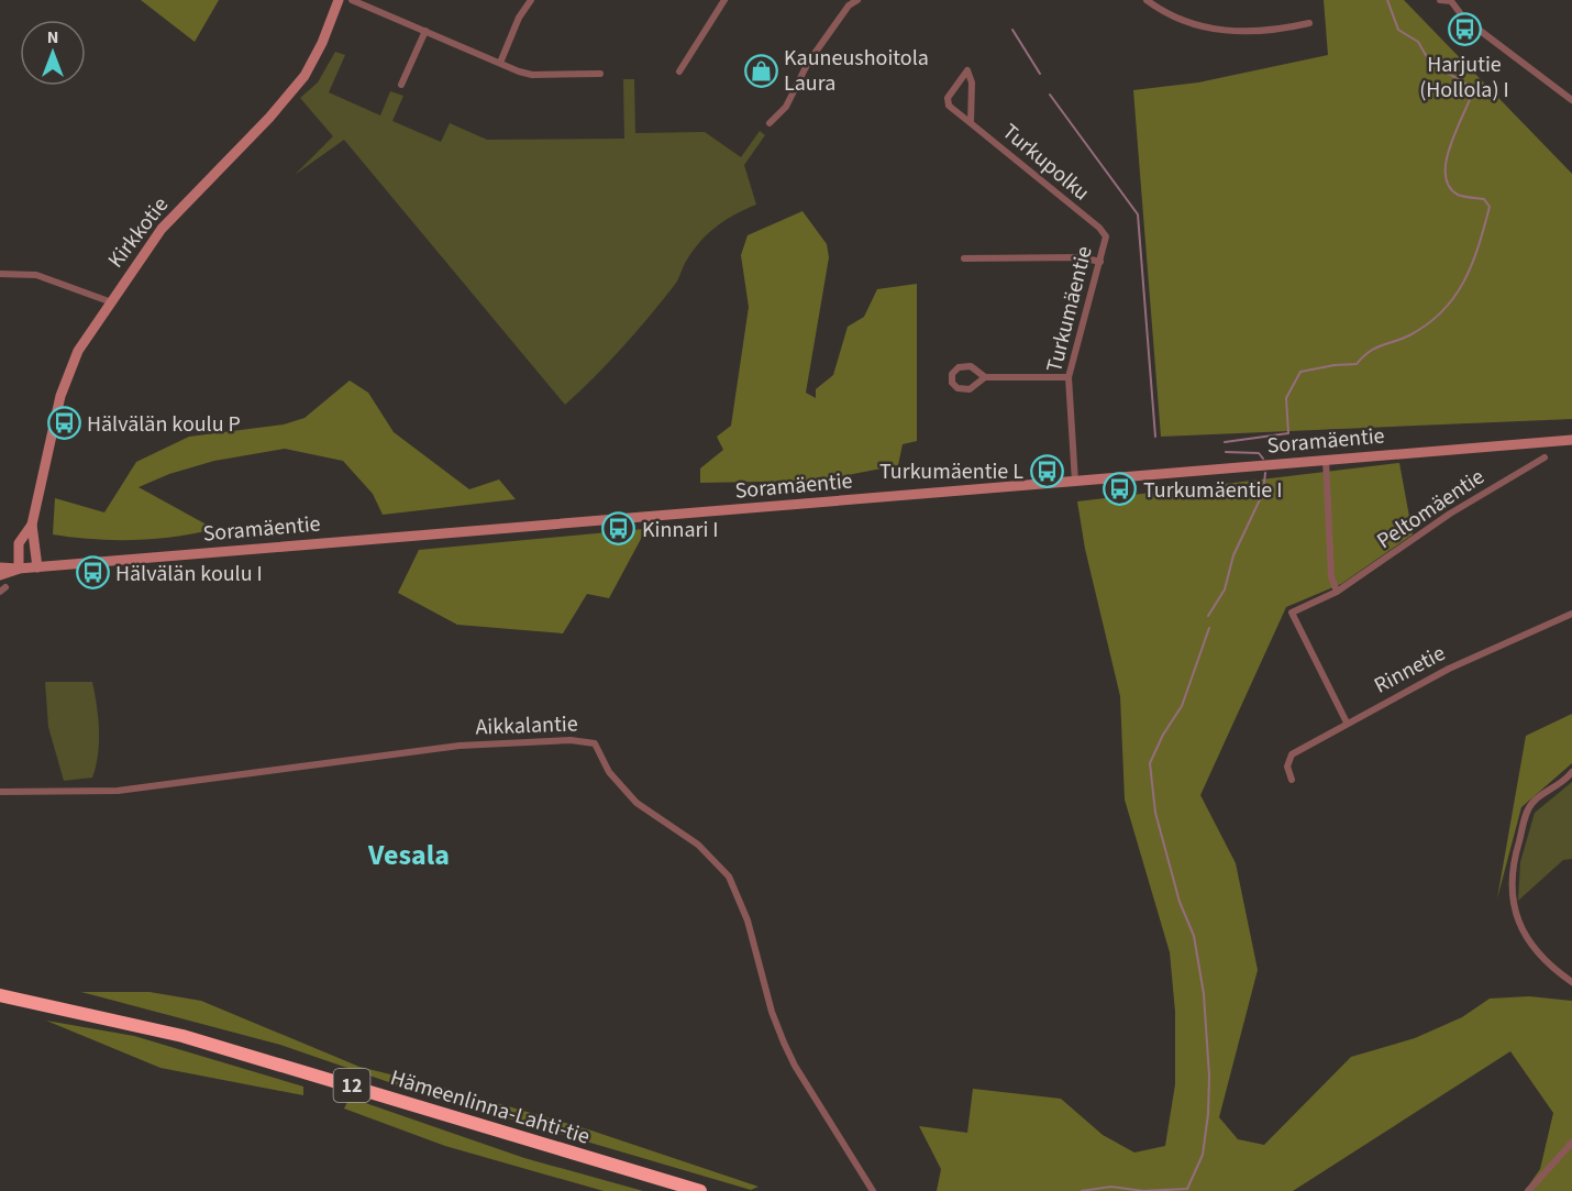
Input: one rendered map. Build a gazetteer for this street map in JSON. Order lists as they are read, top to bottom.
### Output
{
  "streets": {
    "highway": ["12", "Hämeenlinna-Lahti-tie"],
    "street": [
      "Turkupolku",
      "Kirkkotie",
      "Turkumäentie",
      "Soramäentie",
      "Peltomäentie",
      "Rinnetie",
      "Aikkalantie"
    ]
  },
  "crossings": [
    ["Turkupolku", "Turkumäentie"],
    ["Kirkkotie", "Soramäentie"],
    ["Turkumäentie", "Soramäentie"],
    ["Peltomäentie", "Rinnetie"]
  ],
  "districts": ["Vesala"],
  "places": {
    "bus stop": [
      "Harjutie (Hollola) I",
      "Hälvälän koulu P",
      "Turkumäentie L",
      "Turkumäentie I",
      "Kinnari I",
      "Hälvälän koulu I"
    ],
    "shop": ["Kauneushoitola Laura"]
  },
  "north": "top"
}
